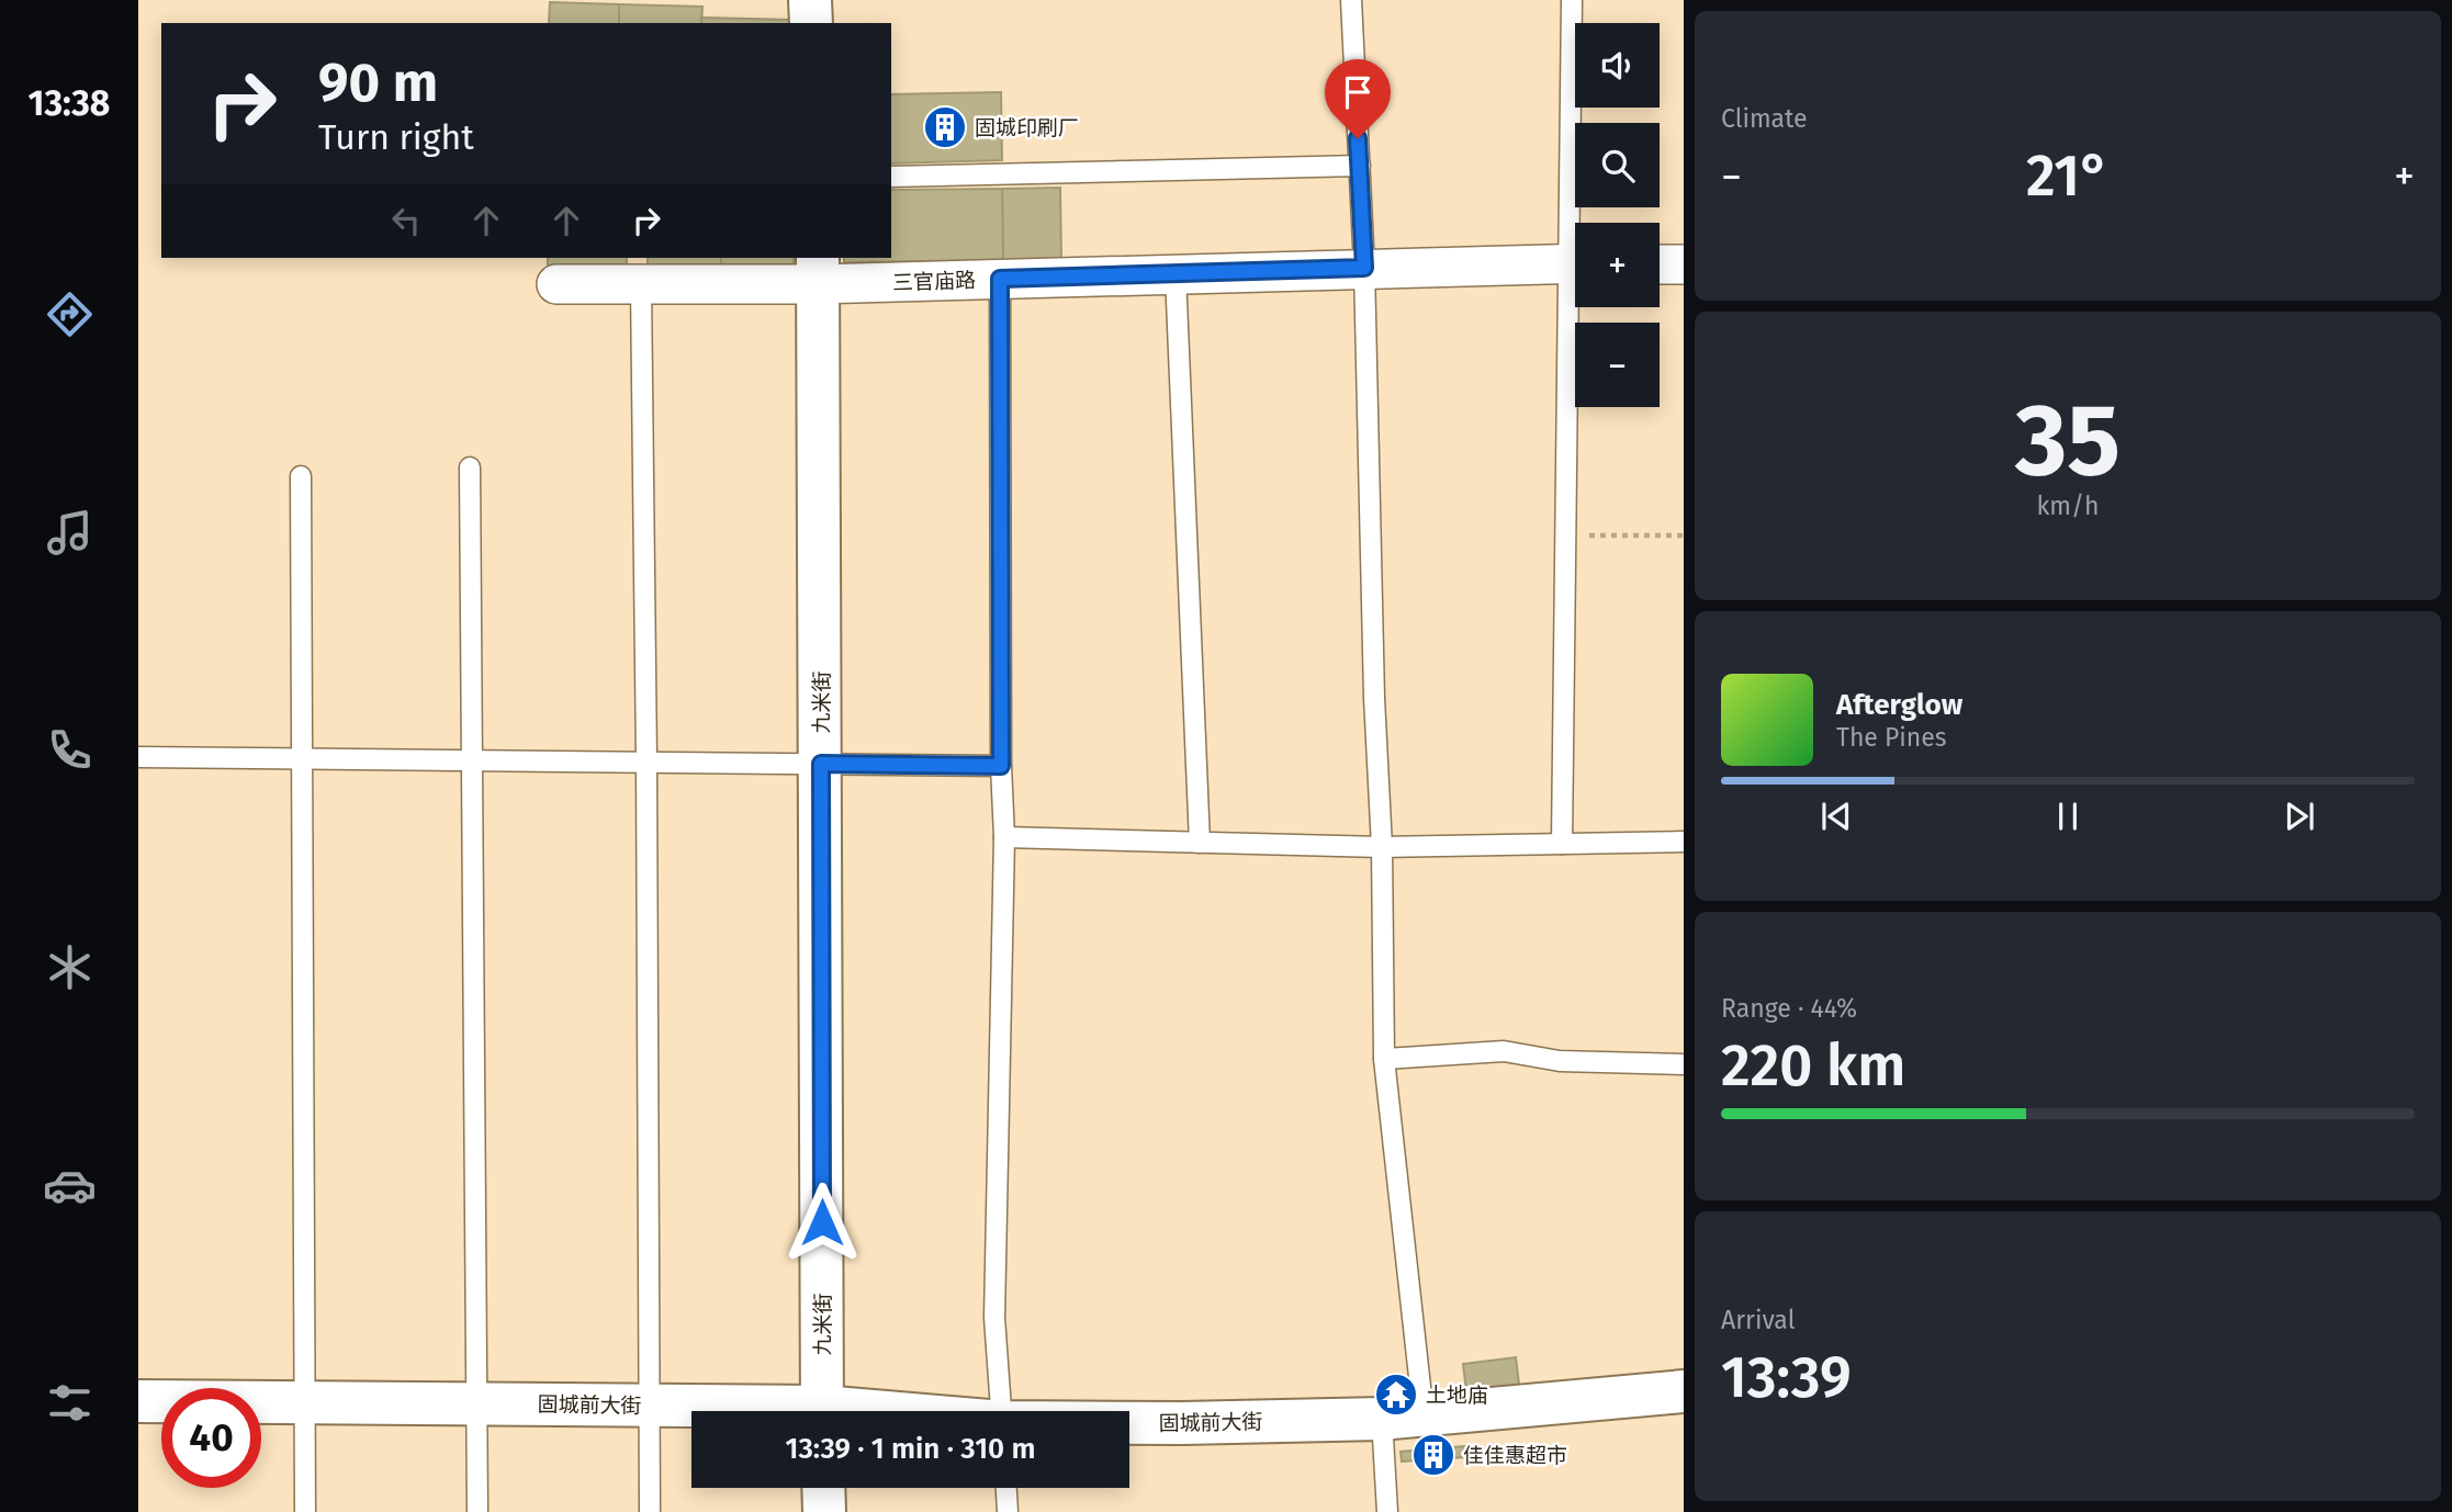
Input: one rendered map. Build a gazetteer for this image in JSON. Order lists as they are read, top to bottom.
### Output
{
  "streets": {
    "street": ["三官庙路", "九米街", "固城前大街"]
  },
  "crossings": [
    ["三官庙路", "九米街"]
  ],
  "places": {
    "building": ["固城印刷厂", "佳佳惠超市"],
    "temple": ["土地庙"]
  },
  "page": {
    "tabs": "13:38",
    "tile": [
      "Climate",
      ["35", "km/h"],
      ["Range · 44%", "220 km"],
      ["Arrival", "13:39"]
    ],
    "map_buttons": ["+", "−"],
    "turn": ["90 m", "Turn right"],
    "heat": ["−", "21°", "+"],
    "song": ["Afterglow", "The Pines"],
    "limit": "40",
    "trip": "13:39 · 1 min · 310 m"
  }
}
